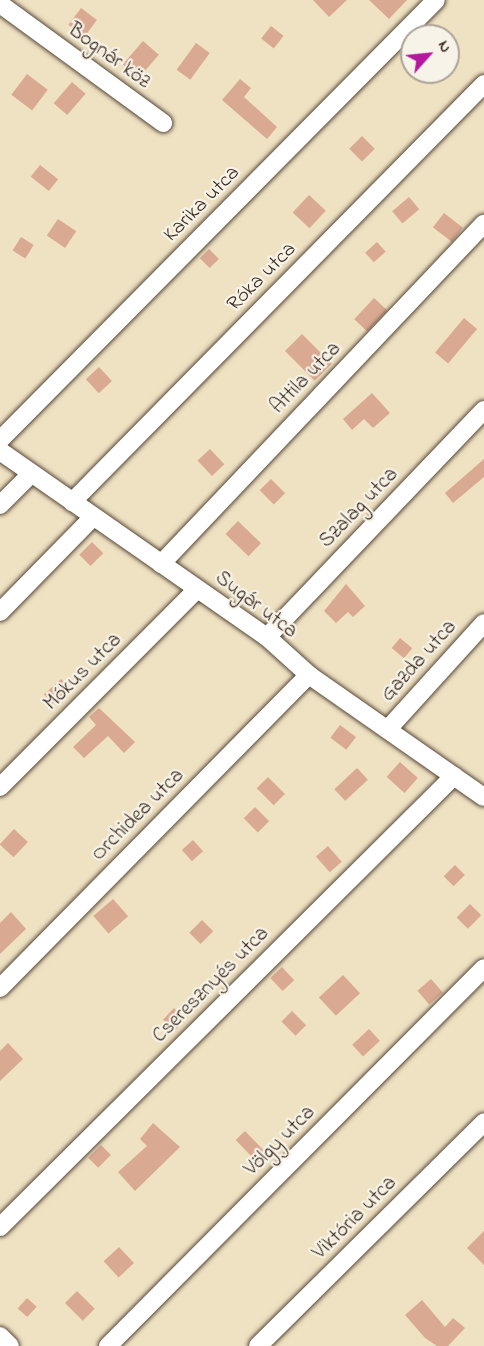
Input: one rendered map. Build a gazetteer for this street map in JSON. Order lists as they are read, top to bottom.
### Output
{
  "streets": {
    "street": [
      "Bognár köz",
      "Karika utca",
      "Róka utca",
      "Attila utca",
      "Szalag utca",
      "Sugár utca",
      "Gazda utca",
      "Mókus utca",
      "Orchidea utca",
      "Cseresznyés utca",
      "Völgy utca",
      "Viktória utca"
    ]
  },
  "crossings": [
    ["Róka utca", "Sugár utca"],
    ["Attila utca", "Sugár utca"],
    ["Szalag utca", "Sugár utca"],
    ["Sugár utca", "Gazda utca"],
    ["Sugár utca", "Mókus utca"],
    ["Sugár utca", "Orchidea utca"],
    ["Sugár utca", "Cseresznyés utca"]
  ],
  "north": "top right"
}
